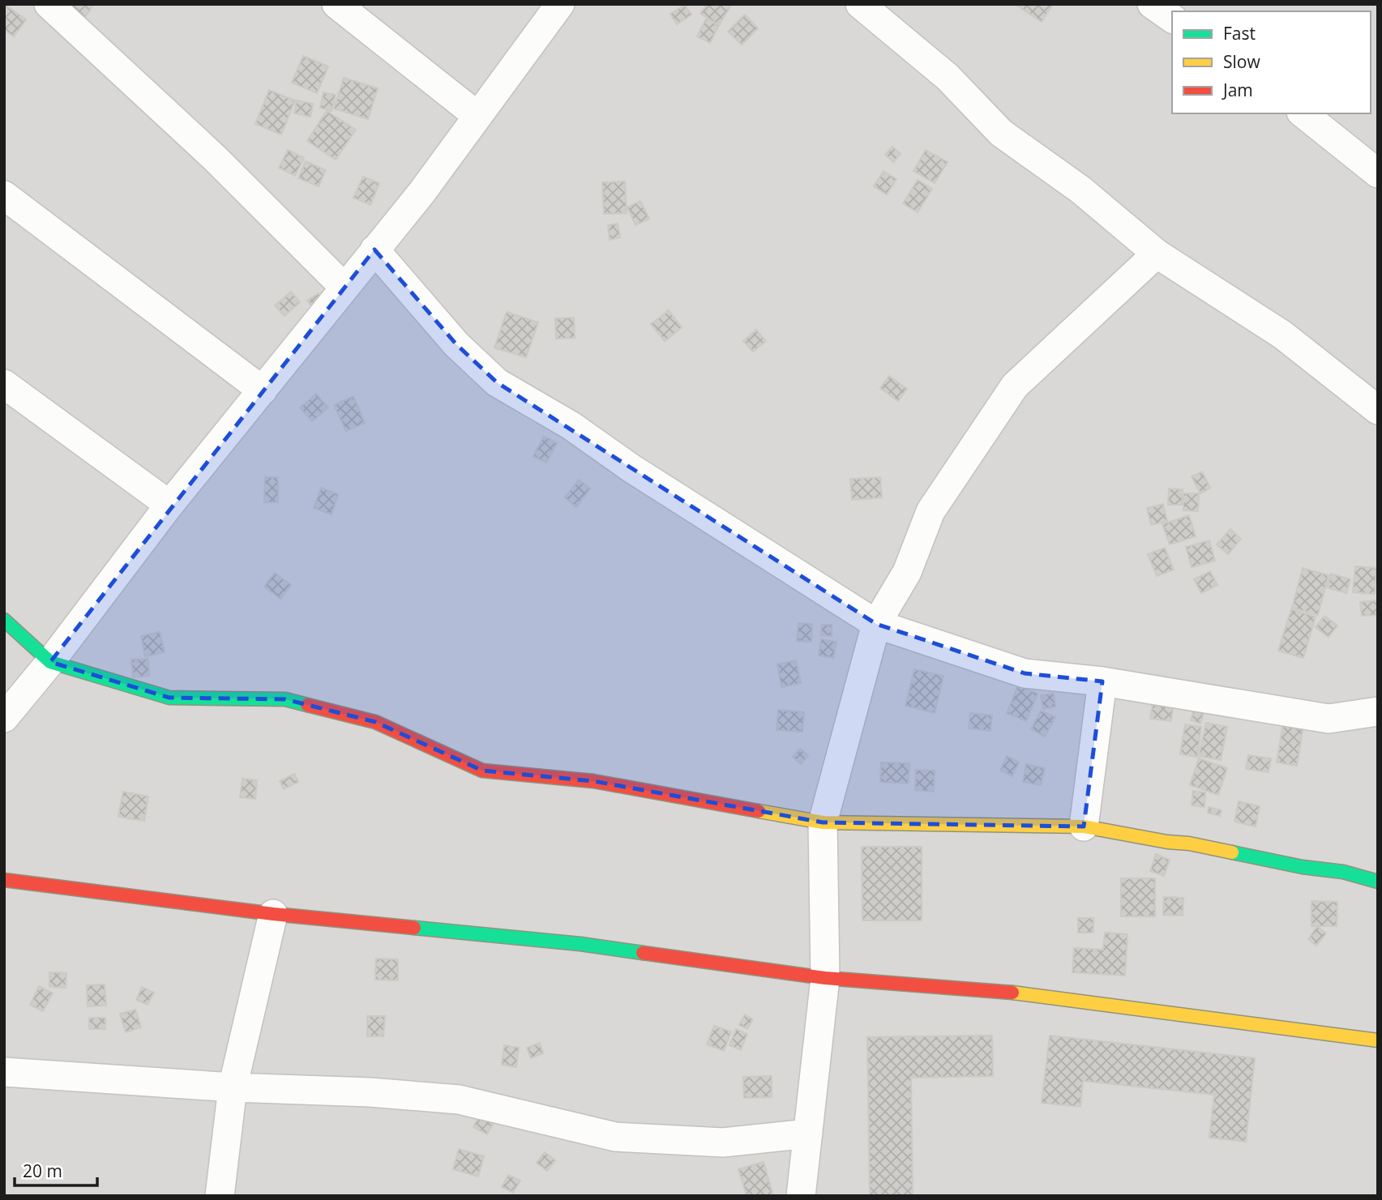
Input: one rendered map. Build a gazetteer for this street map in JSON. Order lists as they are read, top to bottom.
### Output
{
  "legend": ["Fast", "Slow", "Jam"],
  "scale_bar": "20 m"
}
